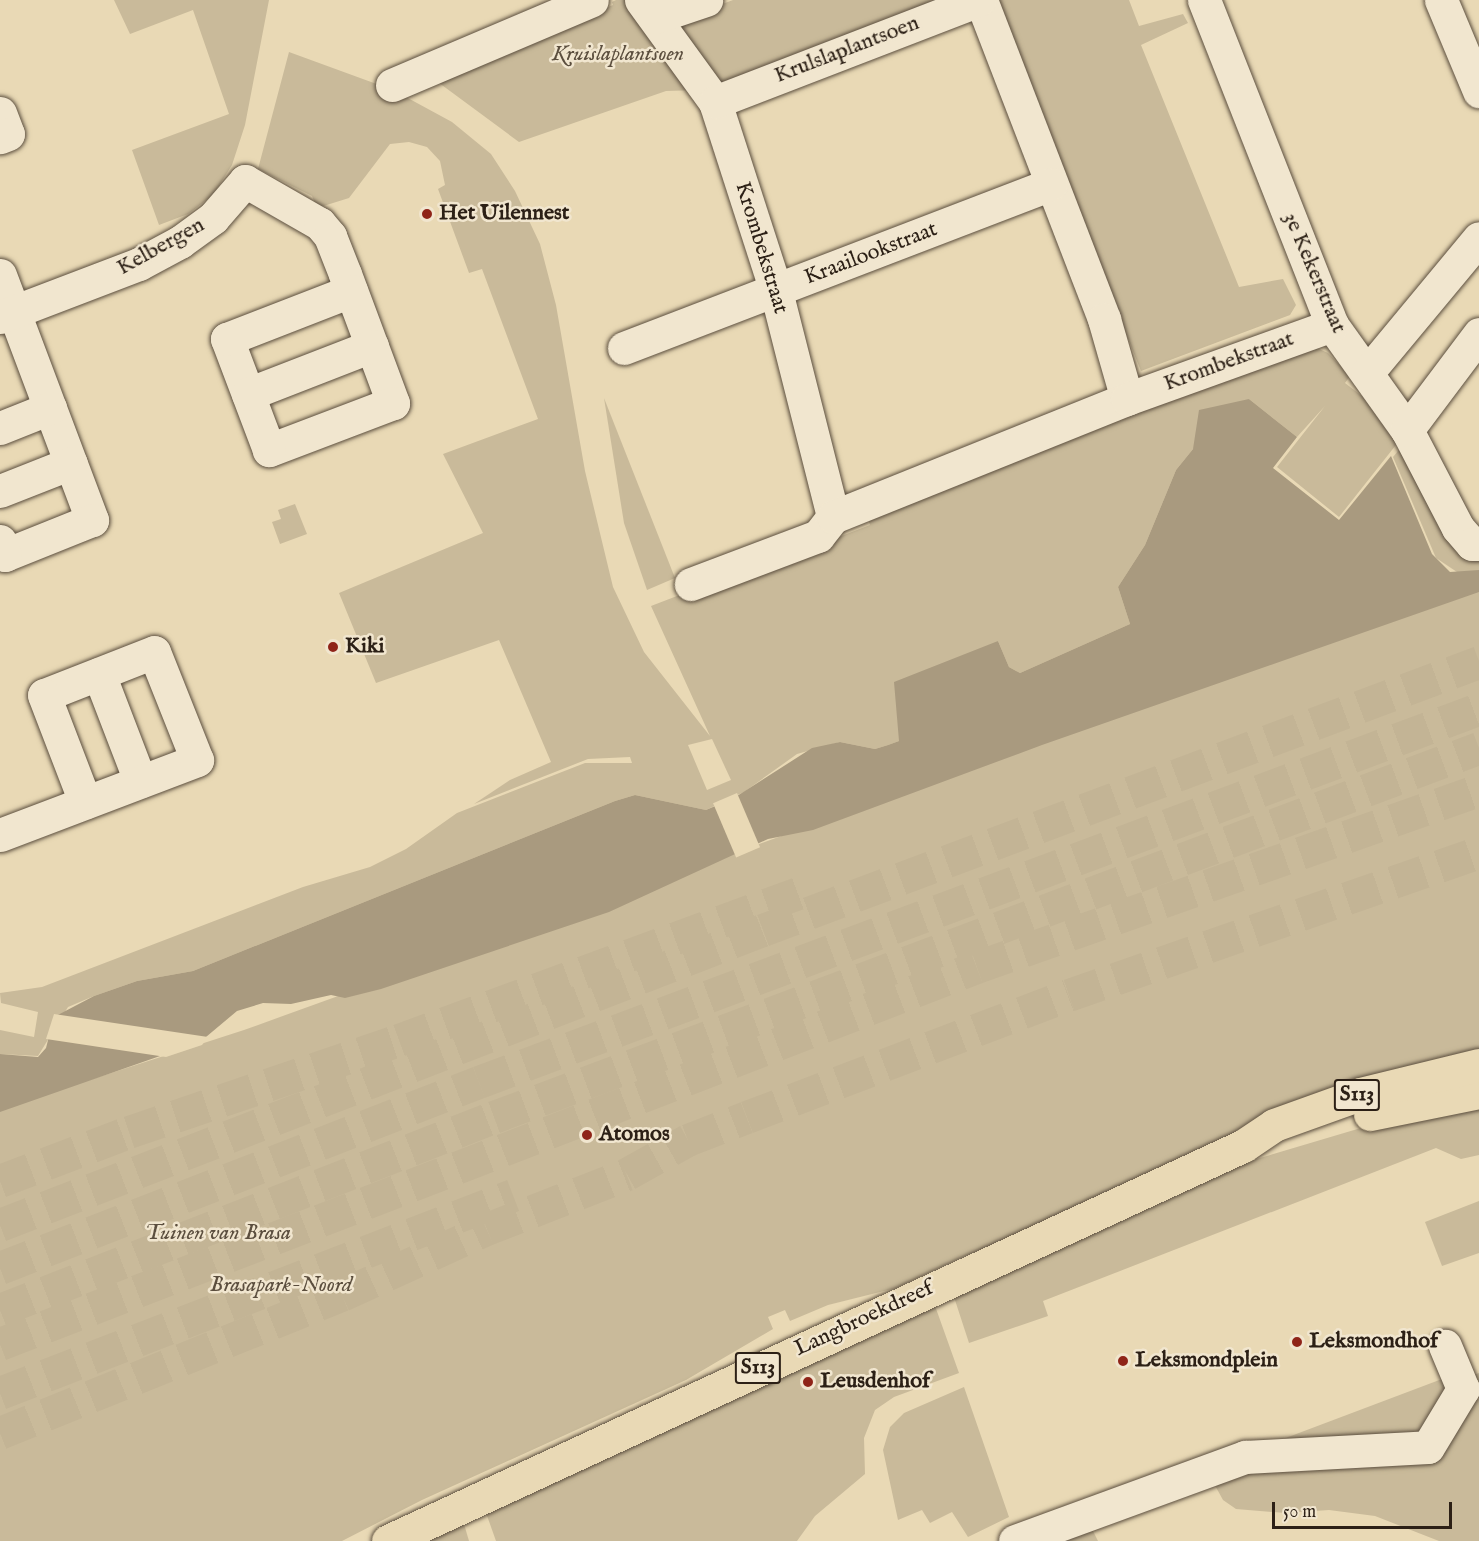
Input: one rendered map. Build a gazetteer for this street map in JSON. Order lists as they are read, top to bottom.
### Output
{
  "streets": {
    "main road": ["S113", "Langbroekdreef"],
    "street": [
      "Krulslaplantsoen",
      "Kelbergen",
      "Krombekstraat",
      "Kraailookstraat",
      "3e Kekerstraat"
    ]
  },
  "crossings": [
    ["Krulslaplantsoen", "Krombekstraat"],
    ["Krombekstraat", "Kraailookstraat"],
    ["Krombekstraat", "3e Kekerstraat"]
  ],
  "parks": ["Kruislaplantsoen", "Tuinen van Brasa", "Brasapark-Noord"],
  "places": [
    "Het Uilennest",
    "Kiki",
    "Atomos",
    "Leksmondhof",
    "Leksmondplein",
    "Leusdenhof"
  ],
  "scale_bar": "50 m"
}
